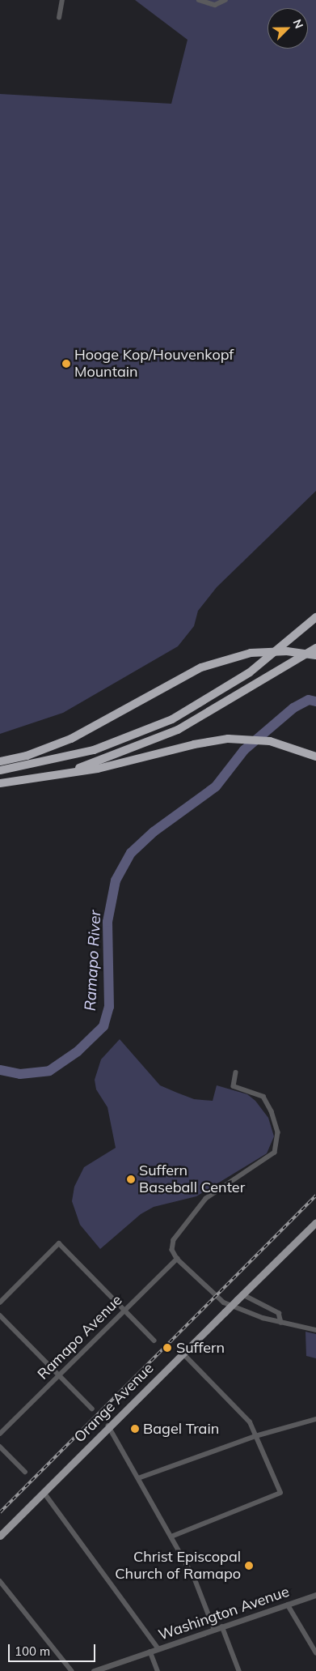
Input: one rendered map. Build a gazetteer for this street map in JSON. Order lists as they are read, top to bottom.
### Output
{
  "streets": {
    "main road": ["Orange Avenue"],
    "street": ["Ramapo Avenue", "Washington Avenue"]
  },
  "water": ["Ramapo River"],
  "places": [
    "Hooge Kop/Houvenkopf Mountain",
    "Suffern Baseball Center",
    "Suffern",
    "Bagel Train",
    "Christ Episcopal Church of Ramapo"
  ],
  "scale_bar": "100 m",
  "north": "top right"
}
